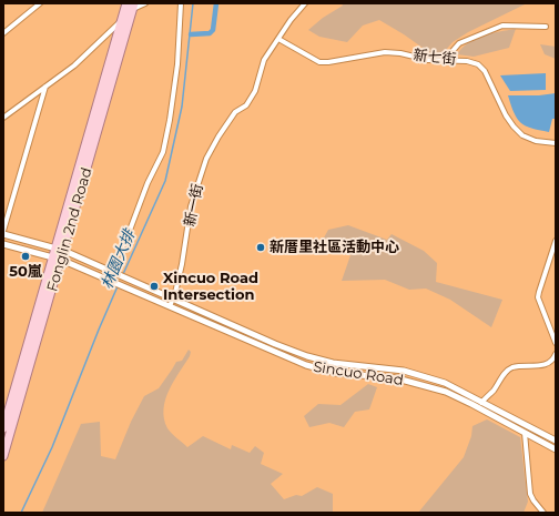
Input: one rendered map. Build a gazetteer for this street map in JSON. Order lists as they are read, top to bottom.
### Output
{
  "streets": {
    "main road": ["Fonglin 2nd Road"],
    "street": ["新七街", "新一街", "Sincuo Road"]
  },
  "crossings": [
    ["新七街", "新一街"],
    ["新一街", "Sincuo Road"],
    ["Fonglin 2nd Road", "Sincuo Road"]
  ],
  "water": ["林園大排"],
  "places": ["新厝里社區活動中心", "50嵐", "Xincuo Road Intersection"]
}
